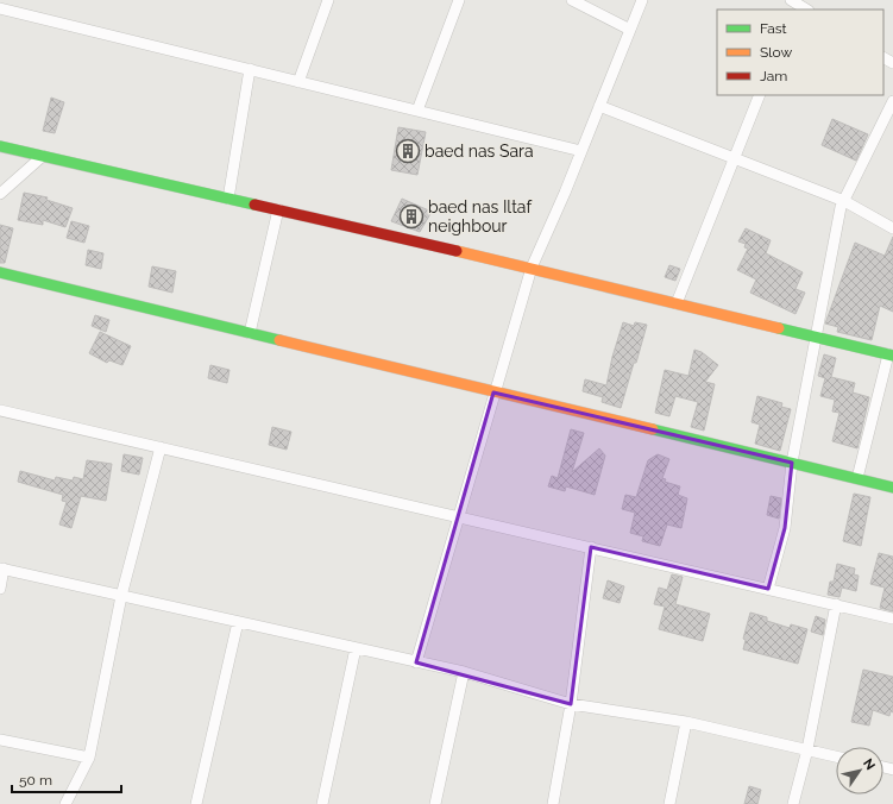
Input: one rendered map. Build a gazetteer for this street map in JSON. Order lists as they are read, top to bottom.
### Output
{
  "places": {
    "building": ["baed nas Sara", "baed nas Iltaf neighbour"]
  },
  "legend": ["Fast", "Slow", "Jam"],
  "scale_bar": "50 m",
  "north": "top right"
}
